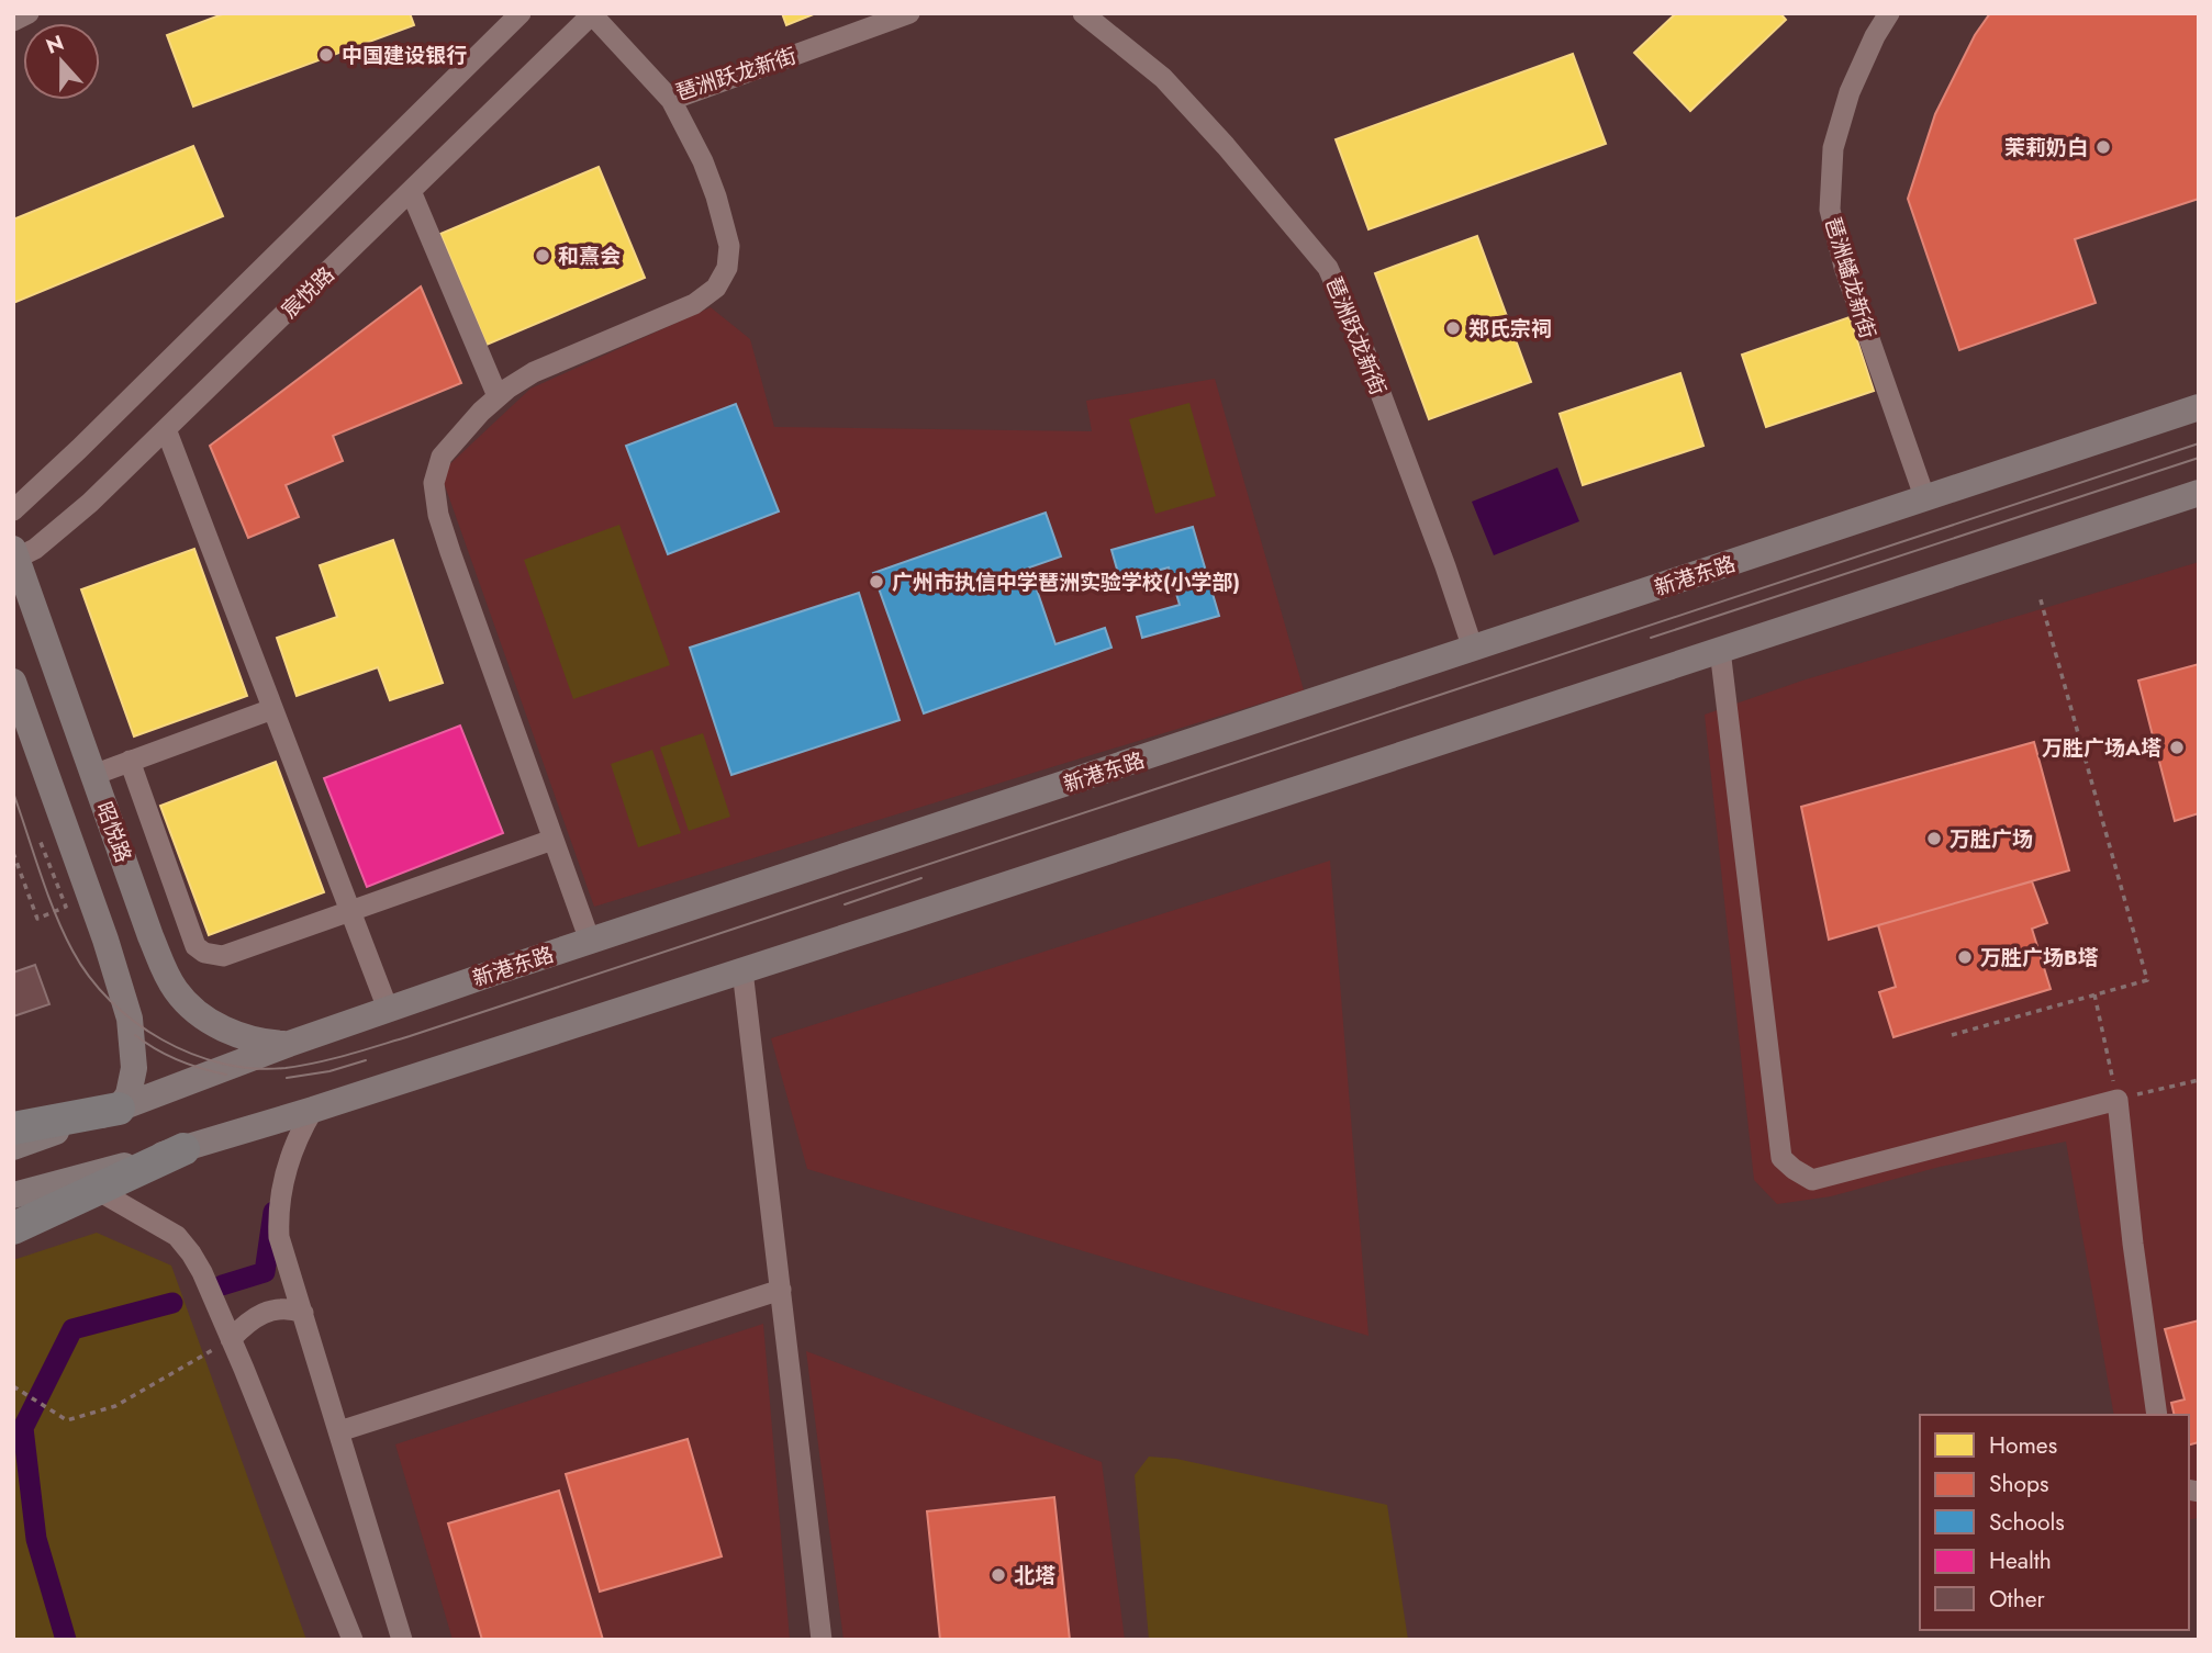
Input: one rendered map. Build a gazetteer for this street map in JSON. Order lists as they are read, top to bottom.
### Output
{
  "streets": {
    "main road": ["新港东路", "昭悦路"],
    "street": ["琶洲跃龙新街", "琶洲蟠龙新街", "宸悦路"]
  },
  "crossings": [
    ["琶洲跃龙新街", "宸悦路"],
    ["琶洲跃龙新街", "新港东路"],
    ["琶洲蟠龙新街", "新港东路"],
    ["宸悦路", "昭悦路"],
    ["新港东路", "昭悦路"]
  ],
  "places": [
    "中国建设银行",
    "茉莉奶白",
    "和熹会",
    "郑氏宗祠",
    "广州市执信中学琶洲实验学校(小学部)",
    "万胜广场A塔",
    "万胜广场",
    "万胜广场B塔",
    "北塔"
  ],
  "legend": [
    "Homes",
    "Shops",
    "Schools",
    "Health",
    "Other"
  ],
  "north": "top"
}
